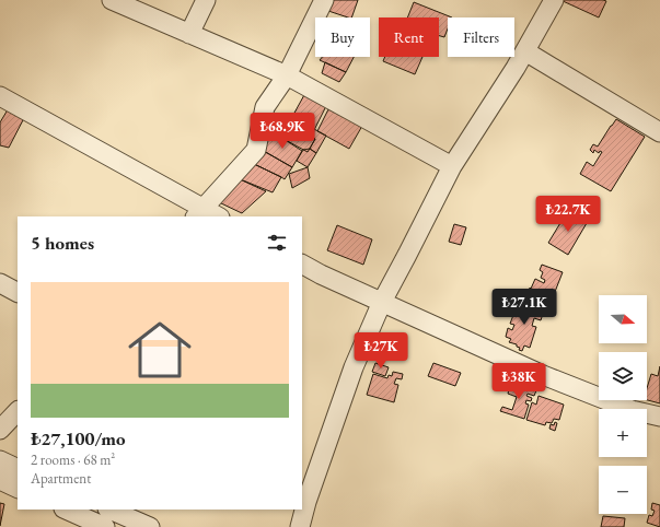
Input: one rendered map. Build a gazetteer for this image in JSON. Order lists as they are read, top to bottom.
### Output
{
  "north": "right",
  "page": {
    "chip": ["Buy", "Rent", "Filters"],
    "price": [
      "₺68.9K",
      "₺22.7K",
      "₺27.1K",
      "₺27K",
      "₺38K"
    ],
    "heading": "5 homes",
    "list": [
      {
        "name": "₺27,100/mo",
        "note": "2 rooms · 68 m² · Apartment"
      }
    ],
    "map_buttons": ["+", "−"]
  }
}
